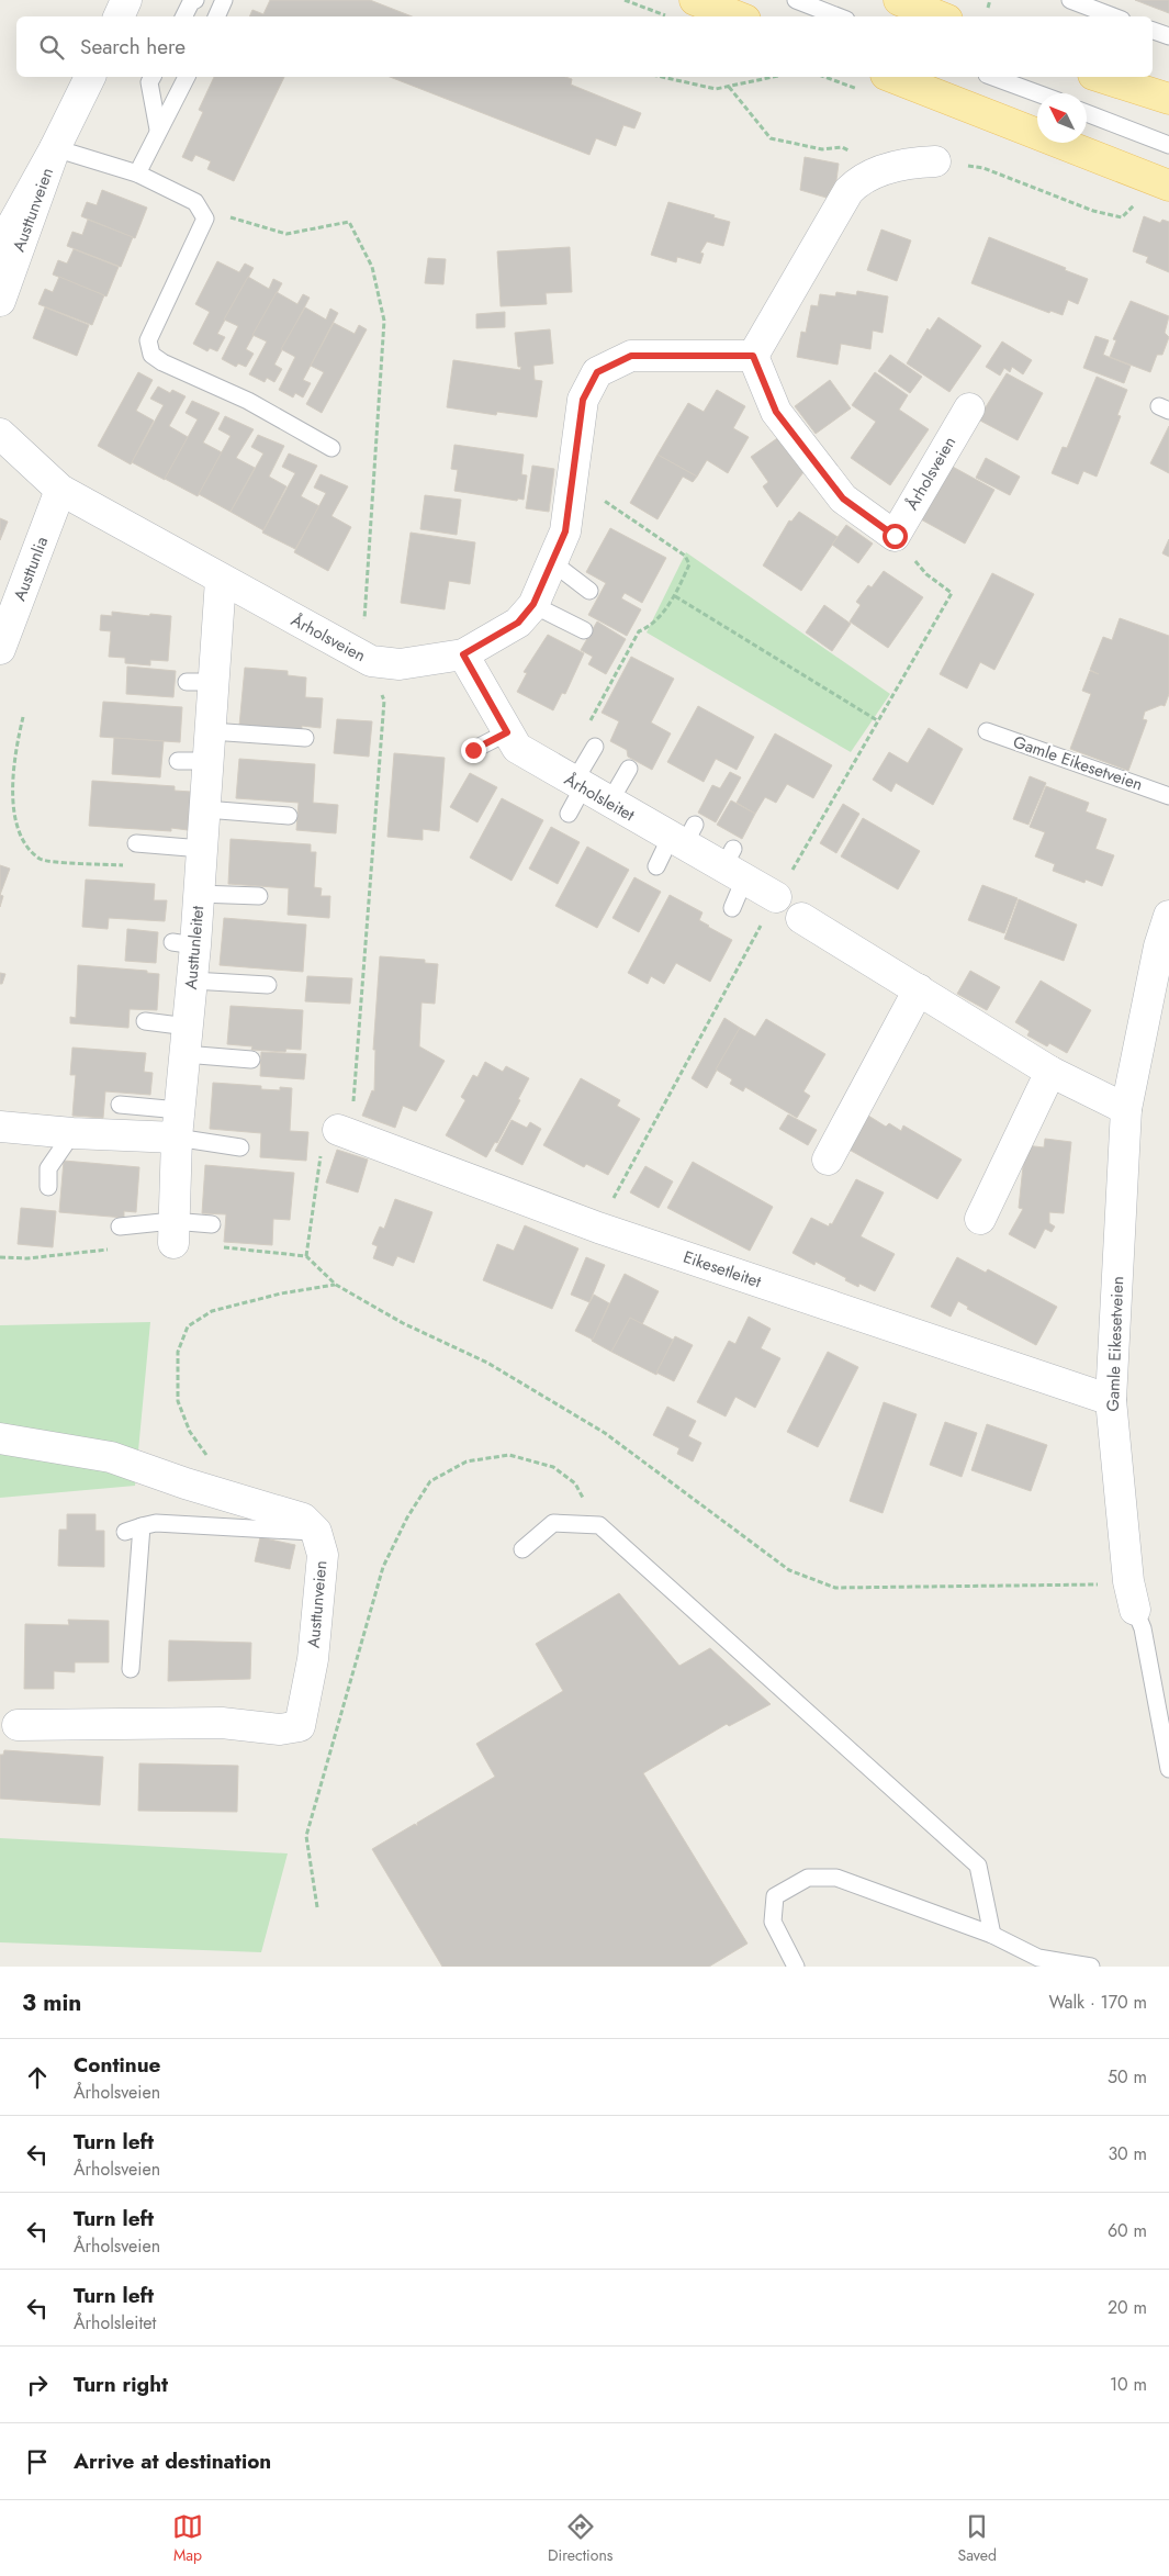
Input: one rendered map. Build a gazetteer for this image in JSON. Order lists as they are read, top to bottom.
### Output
{
  "streets": {
    "street": [
      "Austtunveien",
      "Årholsveien",
      "Austtunlia",
      "Gamle Eikesetveien",
      "Årholsleitet",
      "Austtunleitet",
      "Eikesetleitet"
    ]
  },
  "crossings": [
    ["Årholsveien", "Austtunlia"],
    ["Årholsveien", "Årholsleitet"],
    ["Årholsveien", "Austtunleitet"],
    ["Gamle Eikesetveien", "Eikesetleitet"]
  ],
  "north": "top left",
  "page": {
    "search": "Search here",
    "heading": ["3 min", "Walk · 170 m"],
    "list": [
      ["Continue", "Årholsveien", "50 m"],
      ["Turn left", "Årholsveien", "30 m"],
      ["Turn left", "Årholsveien", "60 m"],
      ["Turn left", "Årholsleitet", "20 m"],
      ["Turn right", "10 m"],
      "Arrive at destination"
    ],
    "nav": ["Map", "Directions", "Saved"]
  }
}
